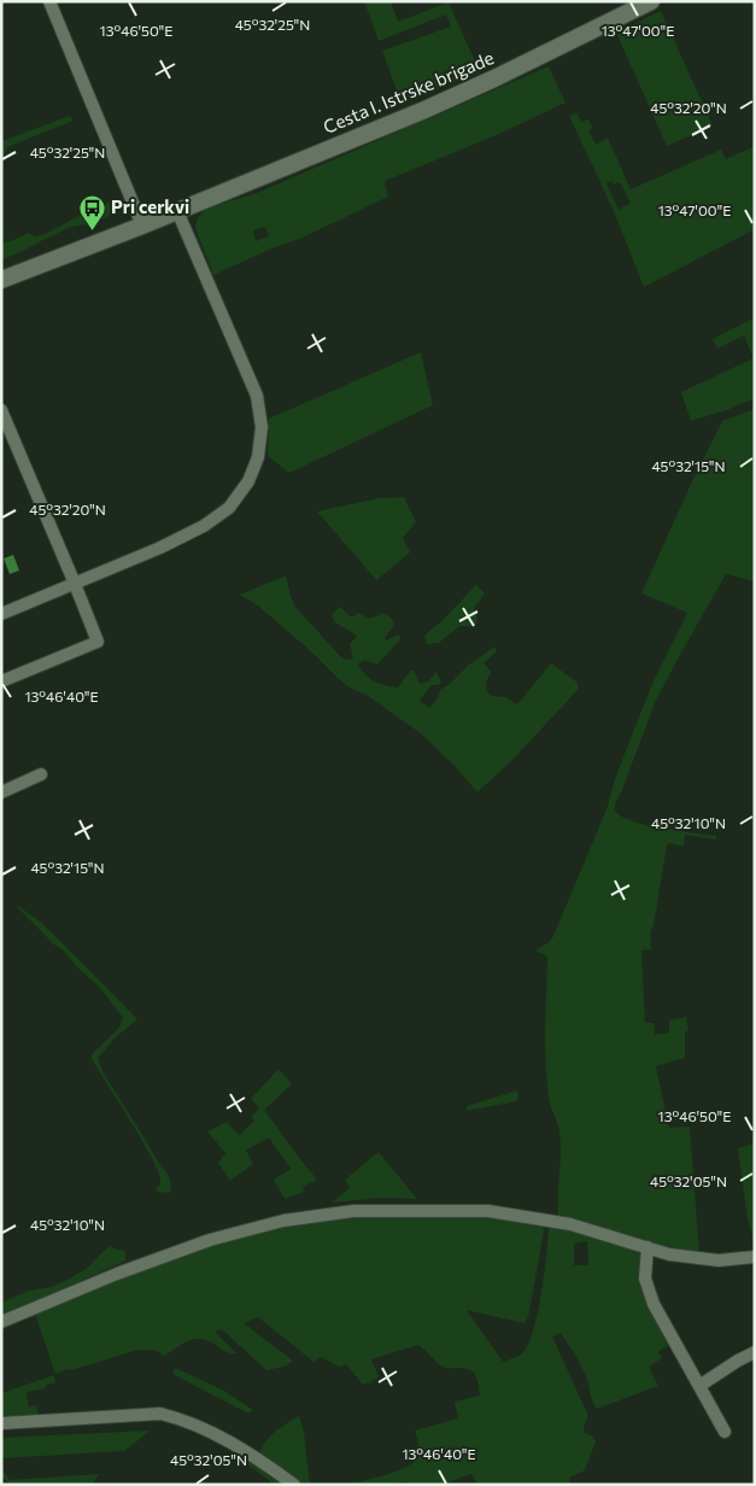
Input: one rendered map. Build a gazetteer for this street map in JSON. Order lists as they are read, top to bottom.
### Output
{
  "streets": {
    "street": ["Cesta I. Istrske brigade"]
  },
  "places": {
    "bus stop": ["Pri cerkvi"]
  },
  "coordinates": [
    "45°32'25\"N",
    "13°46'50\"E",
    "13°47'00\"E",
    "45°32'20\"N",
    "45°32'15\"N",
    "13°46'40\"E",
    "45°32'10\"N",
    "45°32'05\"N"
  ]
}
